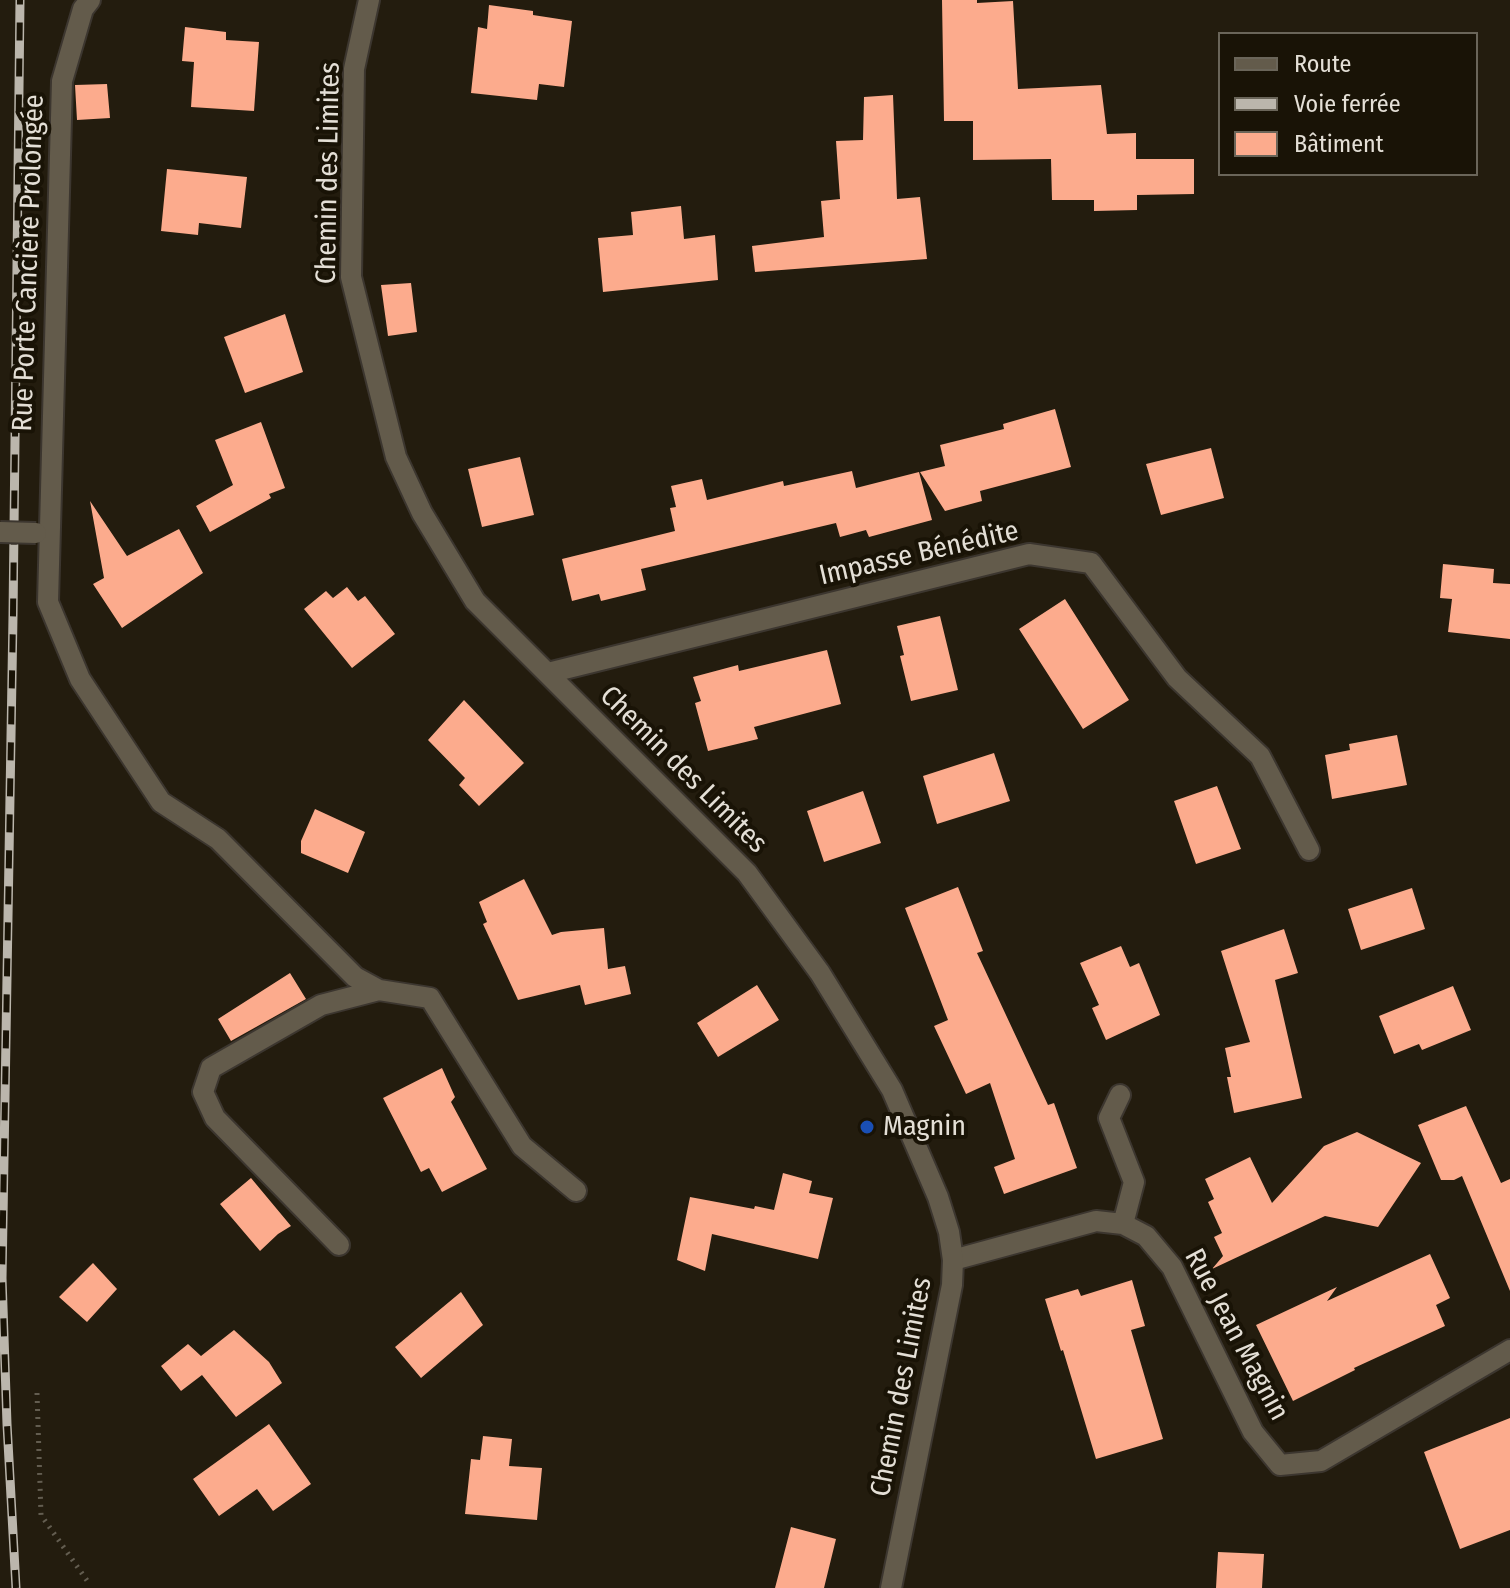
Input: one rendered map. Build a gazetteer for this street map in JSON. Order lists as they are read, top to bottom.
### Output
{
  "streets": {
    "street": [
      "Chemin des Limites",
      "Rue Porte Cancière Prolongée",
      "Impasse Bénédite",
      "Rue Jean Magnin"
    ]
  },
  "crossings": [
    ["Chemin des Limites", "Impasse Bénédite"]
  ],
  "places": ["Magnin"],
  "legend": ["Route", "Voie ferrée", "Bâtiment"]
}
